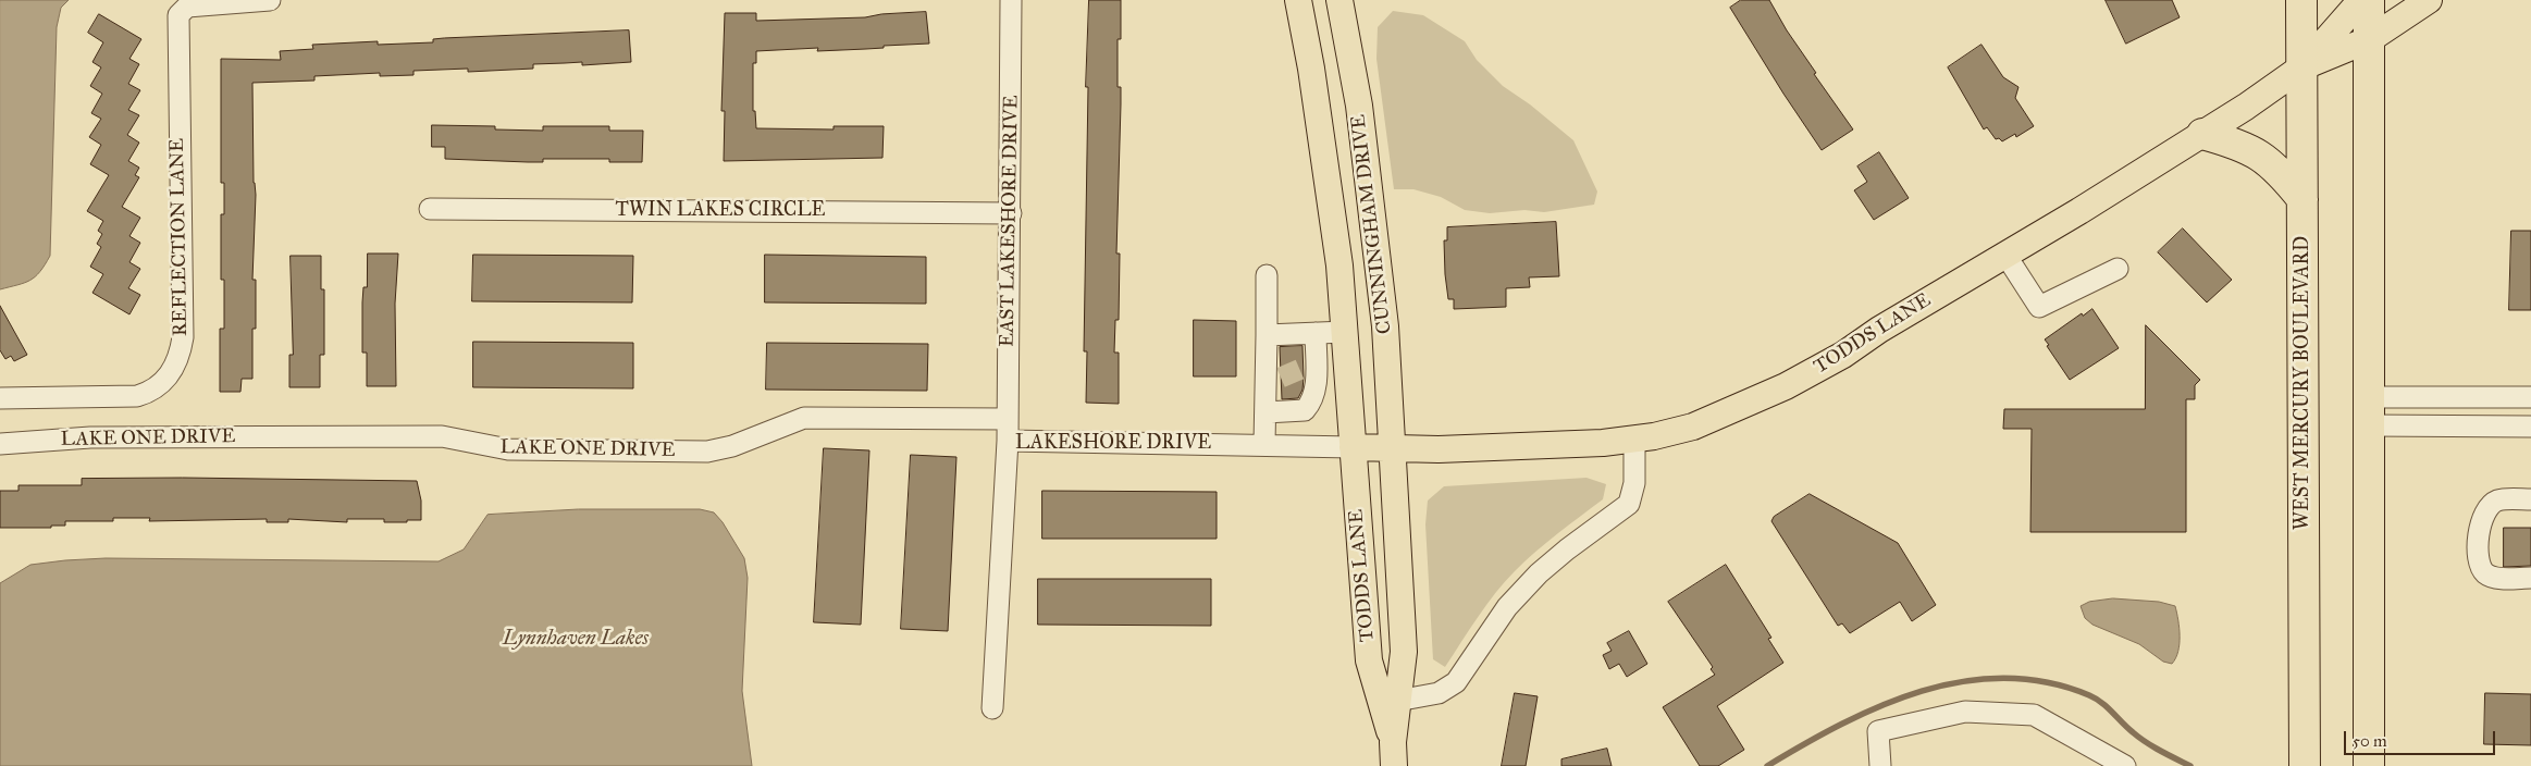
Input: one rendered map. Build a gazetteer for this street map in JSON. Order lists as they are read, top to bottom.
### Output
{
  "streets": {
    "highway": ["WEST MERCURY BOULEVARD"],
    "main road": ["CUNNINGHAM DRIVE", "TODDS LANE"],
    "street": [
      "TWIN LAKES CIRCLE",
      "EAST LAKESHORE DRIVE",
      "REFLECTION LANE",
      "LAKE ONE DRIVE",
      "LAKESHORE DRIVE"
    ]
  },
  "crossings": [
    ["TWIN LAKES CIRCLE", "EAST LAKESHORE DRIVE"],
    ["EAST LAKESHORE DRIVE", "LAKE ONE DRIVE"],
    ["EAST LAKESHORE DRIVE", "LAKESHORE DRIVE"],
    ["CUNNINGHAM DRIVE", "TODDS LANE"],
    ["CUNNINGHAM DRIVE", "LAKESHORE DRIVE"],
    ["TODDS LANE", "WEST MERCURY BOULEVARD"],
    ["TODDS LANE", "LAKESHORE DRIVE"]
  ],
  "water": ["Lynnhaven Lakes"],
  "scale_bar": "50 m"
}
